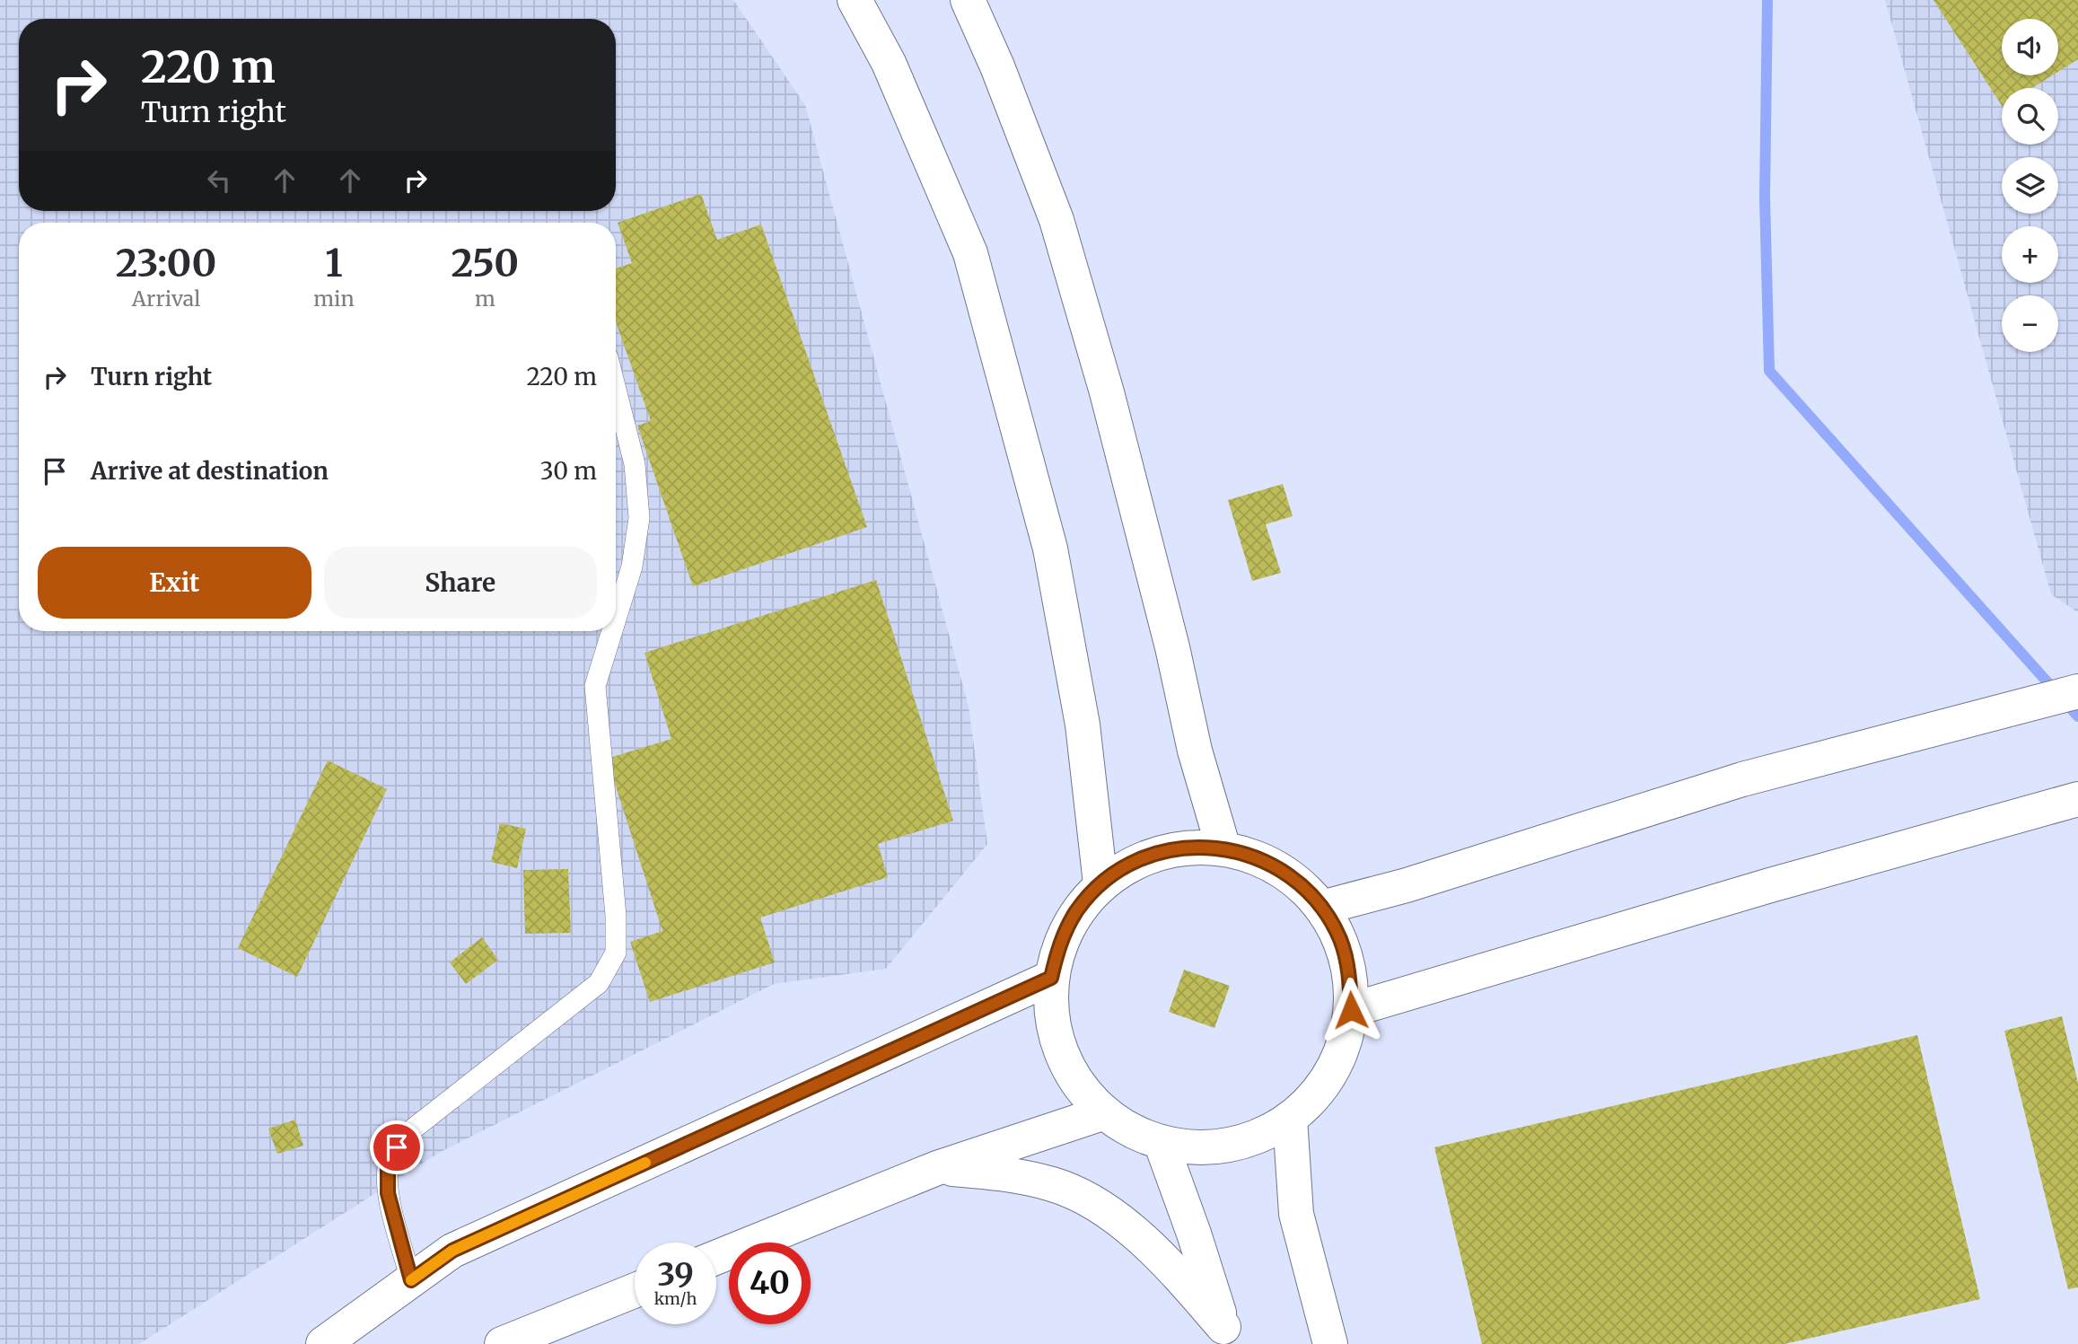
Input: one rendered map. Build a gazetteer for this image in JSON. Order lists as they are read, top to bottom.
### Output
{
  "page": {
    "map_buttons": ["+", "−"],
    "turn": ["220 m", "Turn right"],
    "eta": [
      "23:00",
      "Arrival",
      "1",
      "min",
      "250",
      "m"
    ],
    "list": [
      {
        "name": "Turn right",
        "value": "220 m"
      },
      {
        "name": "Arrive at destination",
        "value": "30 m"
      }
    ],
    "buttons": ["Exit", "Share"],
    "speed": "39 km/h",
    "limit": "40"
  }
}
